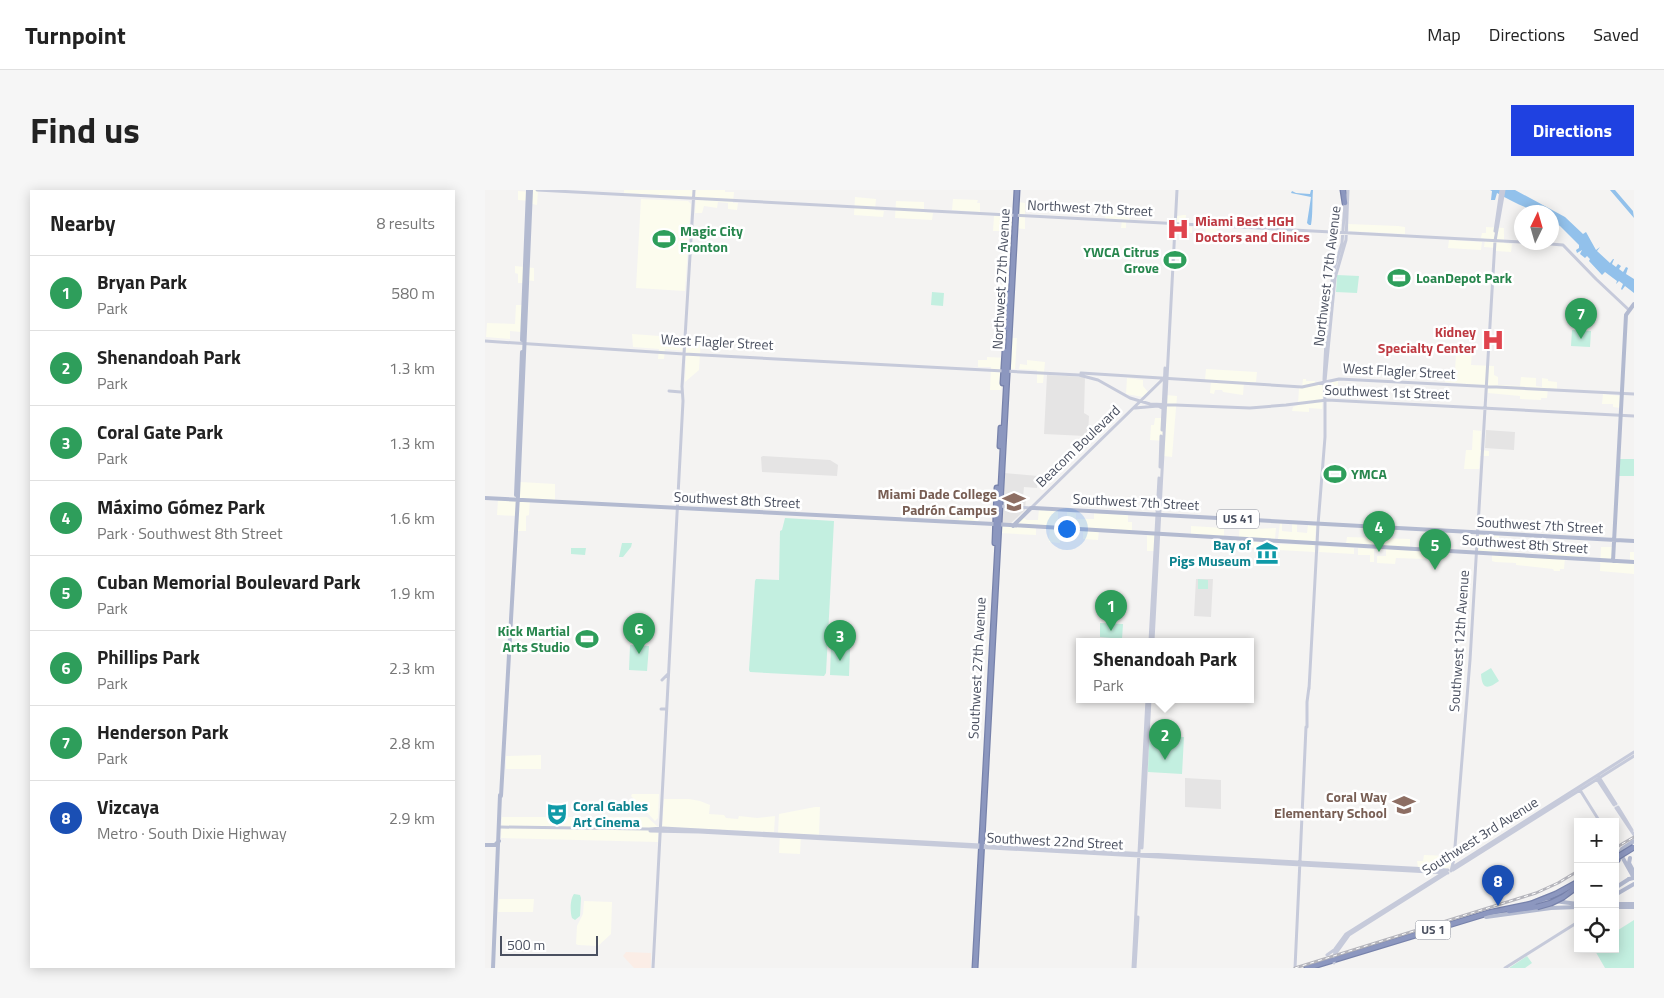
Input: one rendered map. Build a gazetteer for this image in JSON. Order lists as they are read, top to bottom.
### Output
{
  "streets": {
    "highway": ["Northwest 27th Avenue", "Southwest 27th Avenue", "US 1"],
    "main road": [
      "Northwest 7th Street",
      "Northwest 17th Avenue",
      "West Flagler Street",
      "Southwest 1st Street",
      "Beacom Boulevard",
      "Southwest 8th Street",
      "Southwest 7th Street",
      "US 41",
      "Southwest 12th Avenue",
      "Southwest 3rd Avenue",
      "Southwest 22nd Street"
    ]
  },
  "crossings": [
    ["Northwest 7th Street", "Northwest 17th Avenue"],
    ["Northwest 7th Street", "Northwest 27th Avenue"],
    ["Northwest 7th Street", "Southwest 12th Avenue"],
    ["Northwest 17th Avenue", "West Flagler Street"],
    ["Northwest 27th Avenue", "West Flagler Street"],
    ["Northwest 27th Avenue", "Southwest 27th Avenue"],
    ["West Flagler Street", "Southwest 1st Street"],
    ["West Flagler Street", "Beacom Boulevard"],
    ["West Flagler Street", "Southwest 12th Avenue"],
    ["West Flagler Street", "Southwest 27th Avenue"],
    ["Southwest 1st Street", "Beacom Boulevard"],
    ["Southwest 1st Street", "Southwest 12th Avenue"],
    ["Beacom Boulevard", "Southwest 8th Street"],
    ["Beacom Boulevard", "Southwest 7th Street"],
    ["Southwest 8th Street", "Southwest 12th Avenue"],
    ["Southwest 8th Street", "Southwest 27th Avenue"],
    ["Southwest 7th Street", "Southwest 12th Avenue"],
    ["Southwest 7th Street", "Southwest 27th Avenue"],
    ["Southwest 12th Avenue", "Southwest 3rd Avenue"],
    ["Southwest 12th Avenue", "Southwest 22nd Street"],
    ["Southwest 27th Avenue", "Southwest 22nd Street"],
    ["Southwest 3rd Avenue", "Southwest 22nd Street"]
  ],
  "places": {
    "hospital": ["Miami Best HGH Doctors and Clinics", "Kidney Specialty Center"],
    "sports": [
      "Magic City Fronton",
      "YWCA Citrus Grove",
      "LoanDepot Park",
      "YMCA",
      "Kick Martial Arts Studio"
    ],
    "school or university": ["Miami Dade College Padrón Campus", "Coral Way Elementary School"],
    "museum": ["Bay of Pigs Museum"],
    "theatre": ["Coral Gables Art Cinema"]
  },
  "scale_bar": "500 m",
  "north": "top",
  "page": {
    "header": "Turnpoint",
    "nav": ["Map", "Directions", "Saved"],
    "title": "Find us",
    "buttons": "Directions",
    "heading": ["Nearby", "8 results"],
    "list": [
      {
        "mark": "1",
        "name": "Bryan Park",
        "note": "Park",
        "value": "580 m"
      },
      {
        "mark": "2",
        "name": "Shenandoah Park",
        "note": "Park",
        "value": "1.3 km"
      },
      {
        "mark": "3",
        "name": "Coral Gate Park",
        "note": "Park",
        "value": "1.3 km"
      },
      {
        "mark": "4",
        "name": "Máximo Gómez Park",
        "note": "Park · Southwest 8th Street",
        "value": "1.6 km"
      },
      {
        "mark": "5",
        "name": "Cuban Memorial Boulevard Park",
        "note": "Park",
        "value": "1.9 km"
      },
      {
        "mark": "6",
        "name": "Phillips Park",
        "note": "Park",
        "value": "2.3 km"
      },
      {
        "mark": "7",
        "name": "Henderson Park",
        "note": "Park",
        "value": "2.8 km"
      },
      {
        "mark": "8",
        "name": "Vizcaya",
        "note": "Metro · South Dixie Highway",
        "value": "2.9 km"
      }
    ],
    "pins": [
      "7",
      "4",
      "5",
      "1",
      "6",
      "3",
      "2",
      "8"
    ],
    "popup": ["Shenandoah Park", "Park"],
    "map_buttons": ["+", "−"],
    "scale": "500 m"
  }
}
